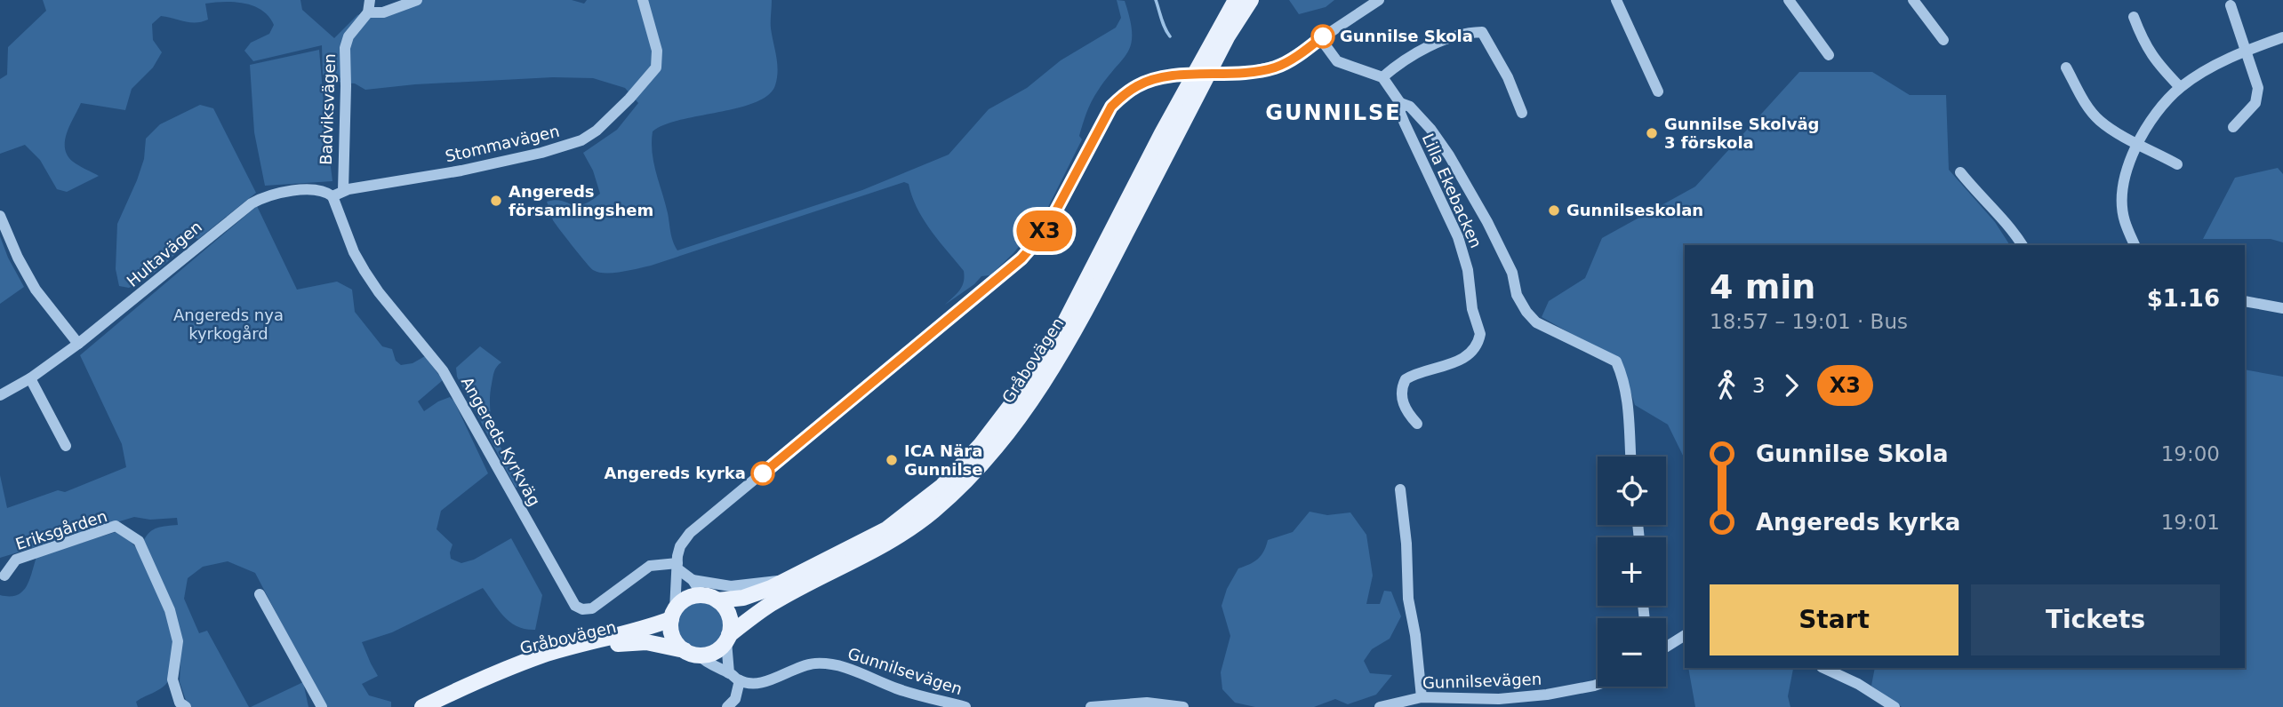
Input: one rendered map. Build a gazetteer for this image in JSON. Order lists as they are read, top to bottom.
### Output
{
  "streets": {
    "main road": ["Gråbovägen"],
    "street": [
      "Badviksvägen",
      "Stommavägen",
      "Lilla Ekebacken",
      "Hultavägen",
      "Angereds Kyrkväg",
      "Eriksgården",
      "Gunnilsevägen"
    ]
  },
  "crossings": [
    ["Badviksvägen", "Stommavägen"],
    ["Stommavägen", "Hultavägen"],
    ["Stommavägen", "Angereds Kyrkväg"],
    ["Hultavägen", "Angereds Kyrkväg"]
  ],
  "districts": ["GUNNILSE"],
  "parks": ["Angereds nya kyrkogård"],
  "places": [
    "Gunnilse Skola",
    "Gunnilse Skolväg 3 förskola",
    "Angereds församlingshem",
    "Gunnilseskolan",
    "ICA Nära Gunnilse",
    "Angereds kyrka"
  ],
  "lines": ["bus line X3"],
  "page": {
    "on_map": "X3",
    "heading": ["4 min", "18:57 – 19:01 · Bus", "$1.16"],
    "legs": ["3", "X3"],
    "list": [
      {
        "name": "Gunnilse Skola",
        "value": "19:00"
      },
      {
        "name": "Angereds kyrka",
        "value": "19:01"
      }
    ],
    "map_buttons": ["+", "−"],
    "buttons": ["Start", "Tickets"]
  }
}
